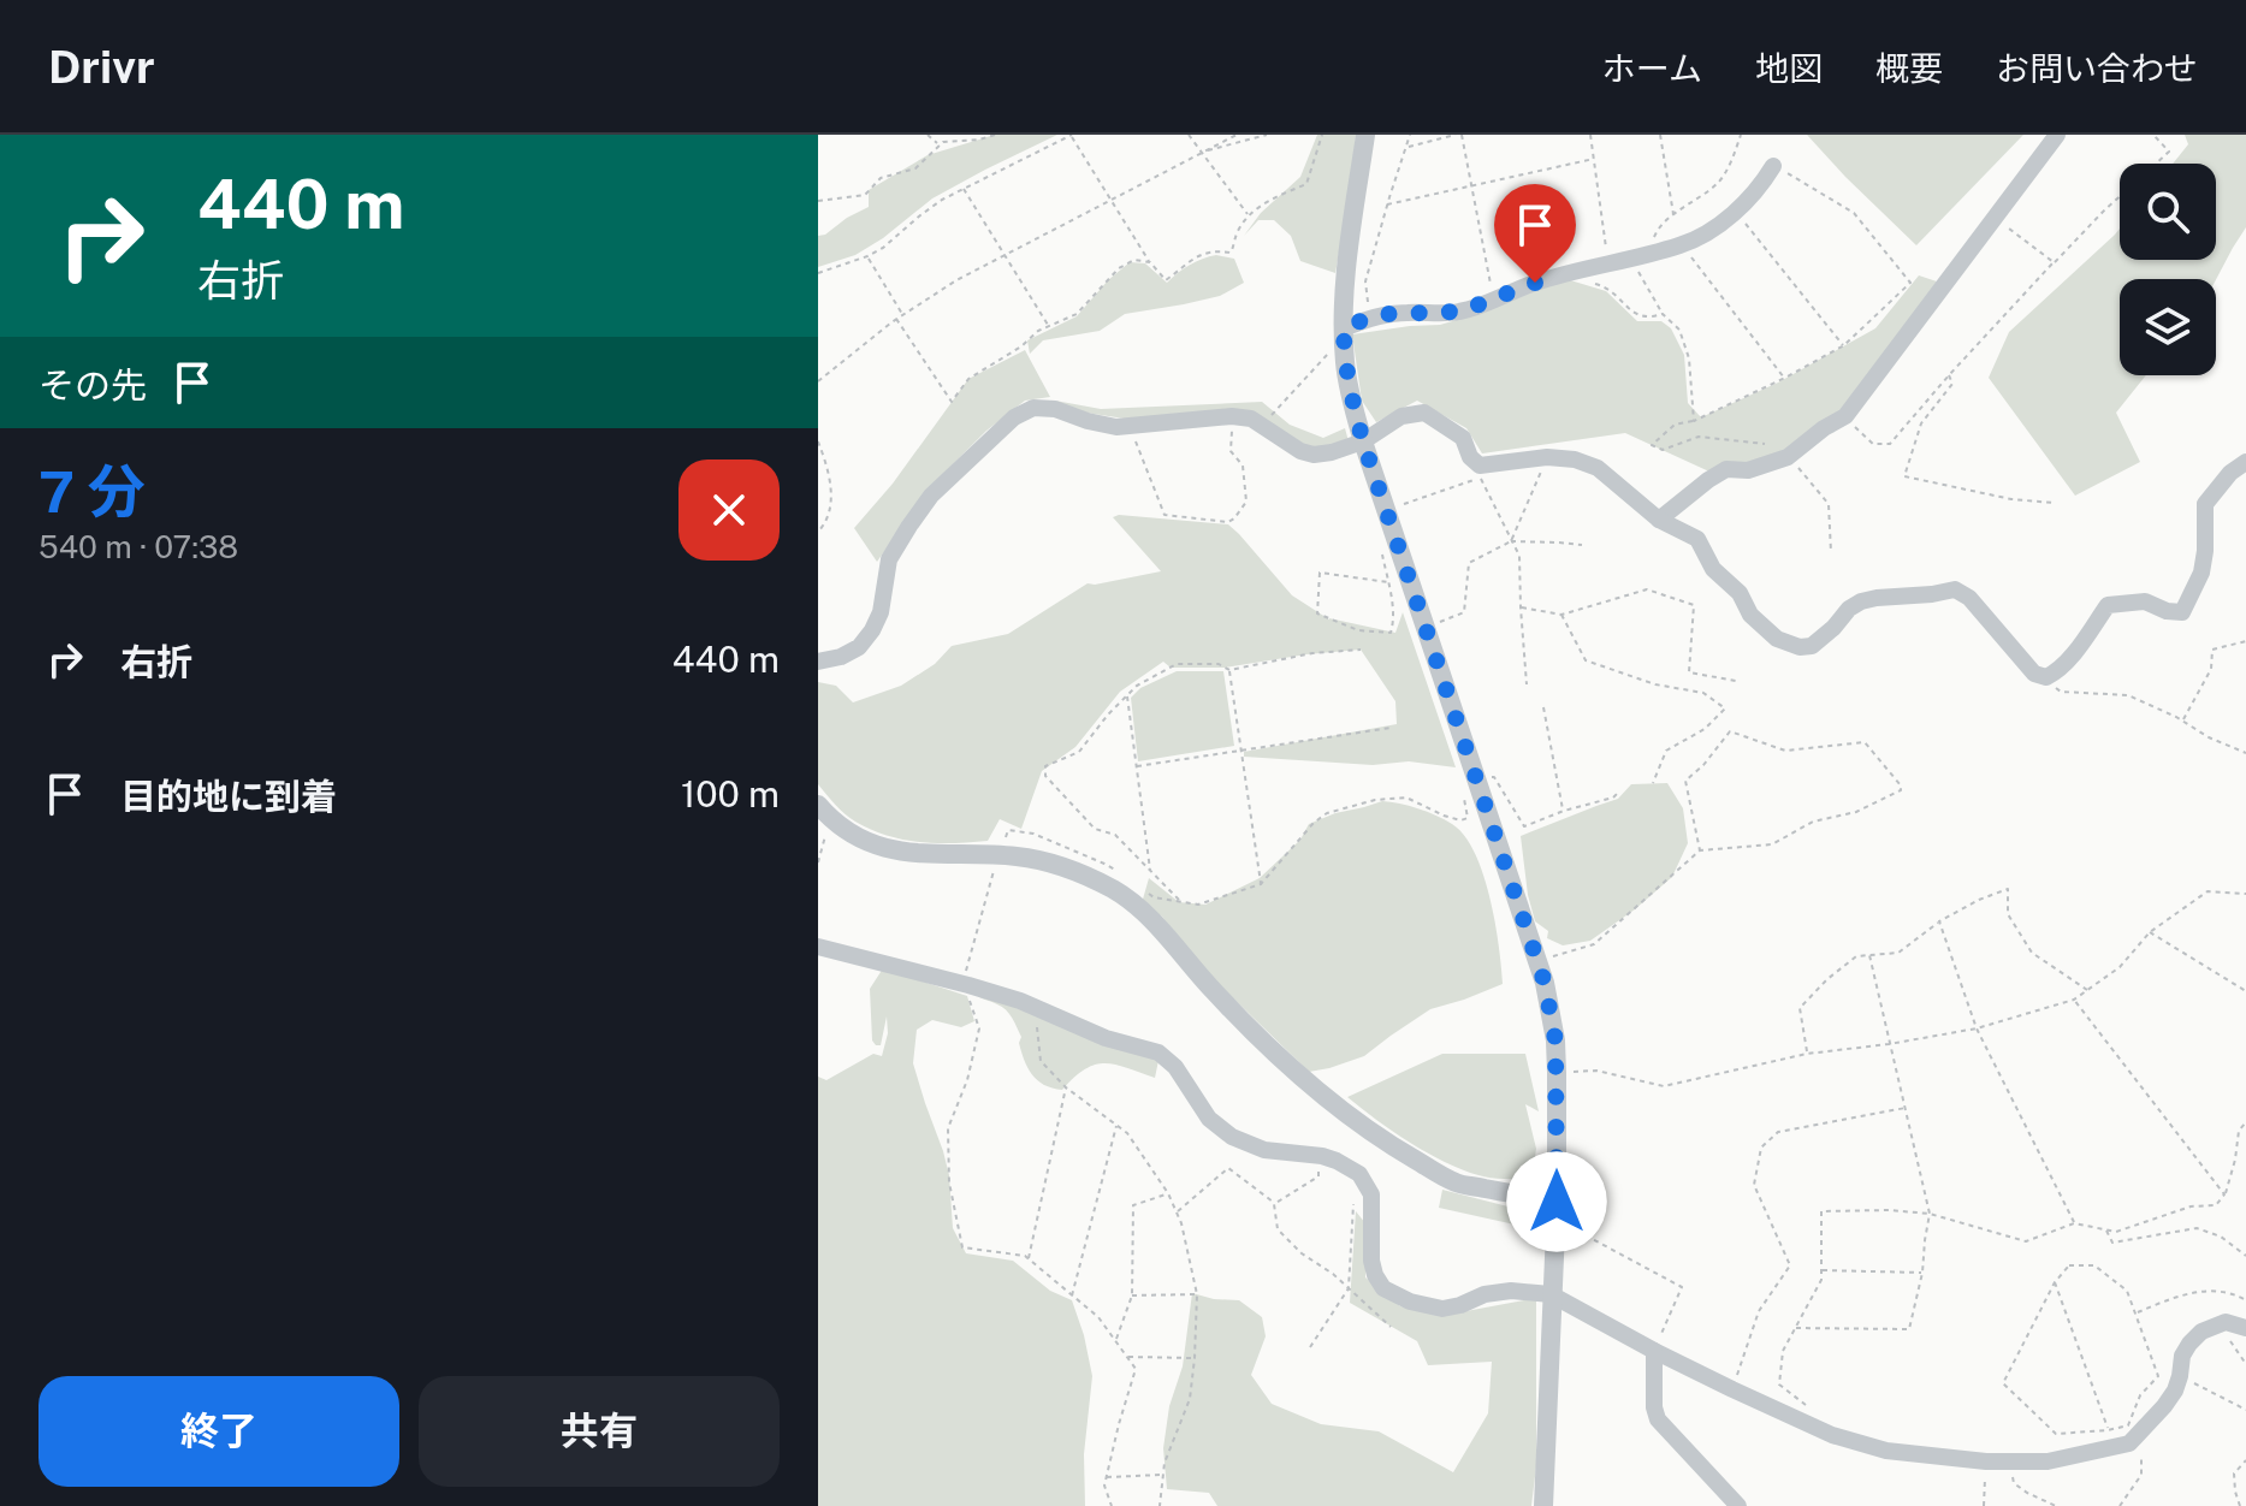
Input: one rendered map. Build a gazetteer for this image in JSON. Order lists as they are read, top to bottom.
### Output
{
  "page": {
    "header": "Drivr",
    "nav": [
      "ホーム",
      "地図",
      "概要",
      "お問い合わせ"
    ],
    "turn": ["440 m", "右折"],
    "then": "その先",
    "heading": ["7 分", "540 m · 07:38"],
    "list": [
      {
        "name": "右折",
        "value": "440 m"
      },
      {
        "name": "目的地に到着",
        "value": "100 m"
      }
    ],
    "buttons": ["終了", "共有"]
  }
}
